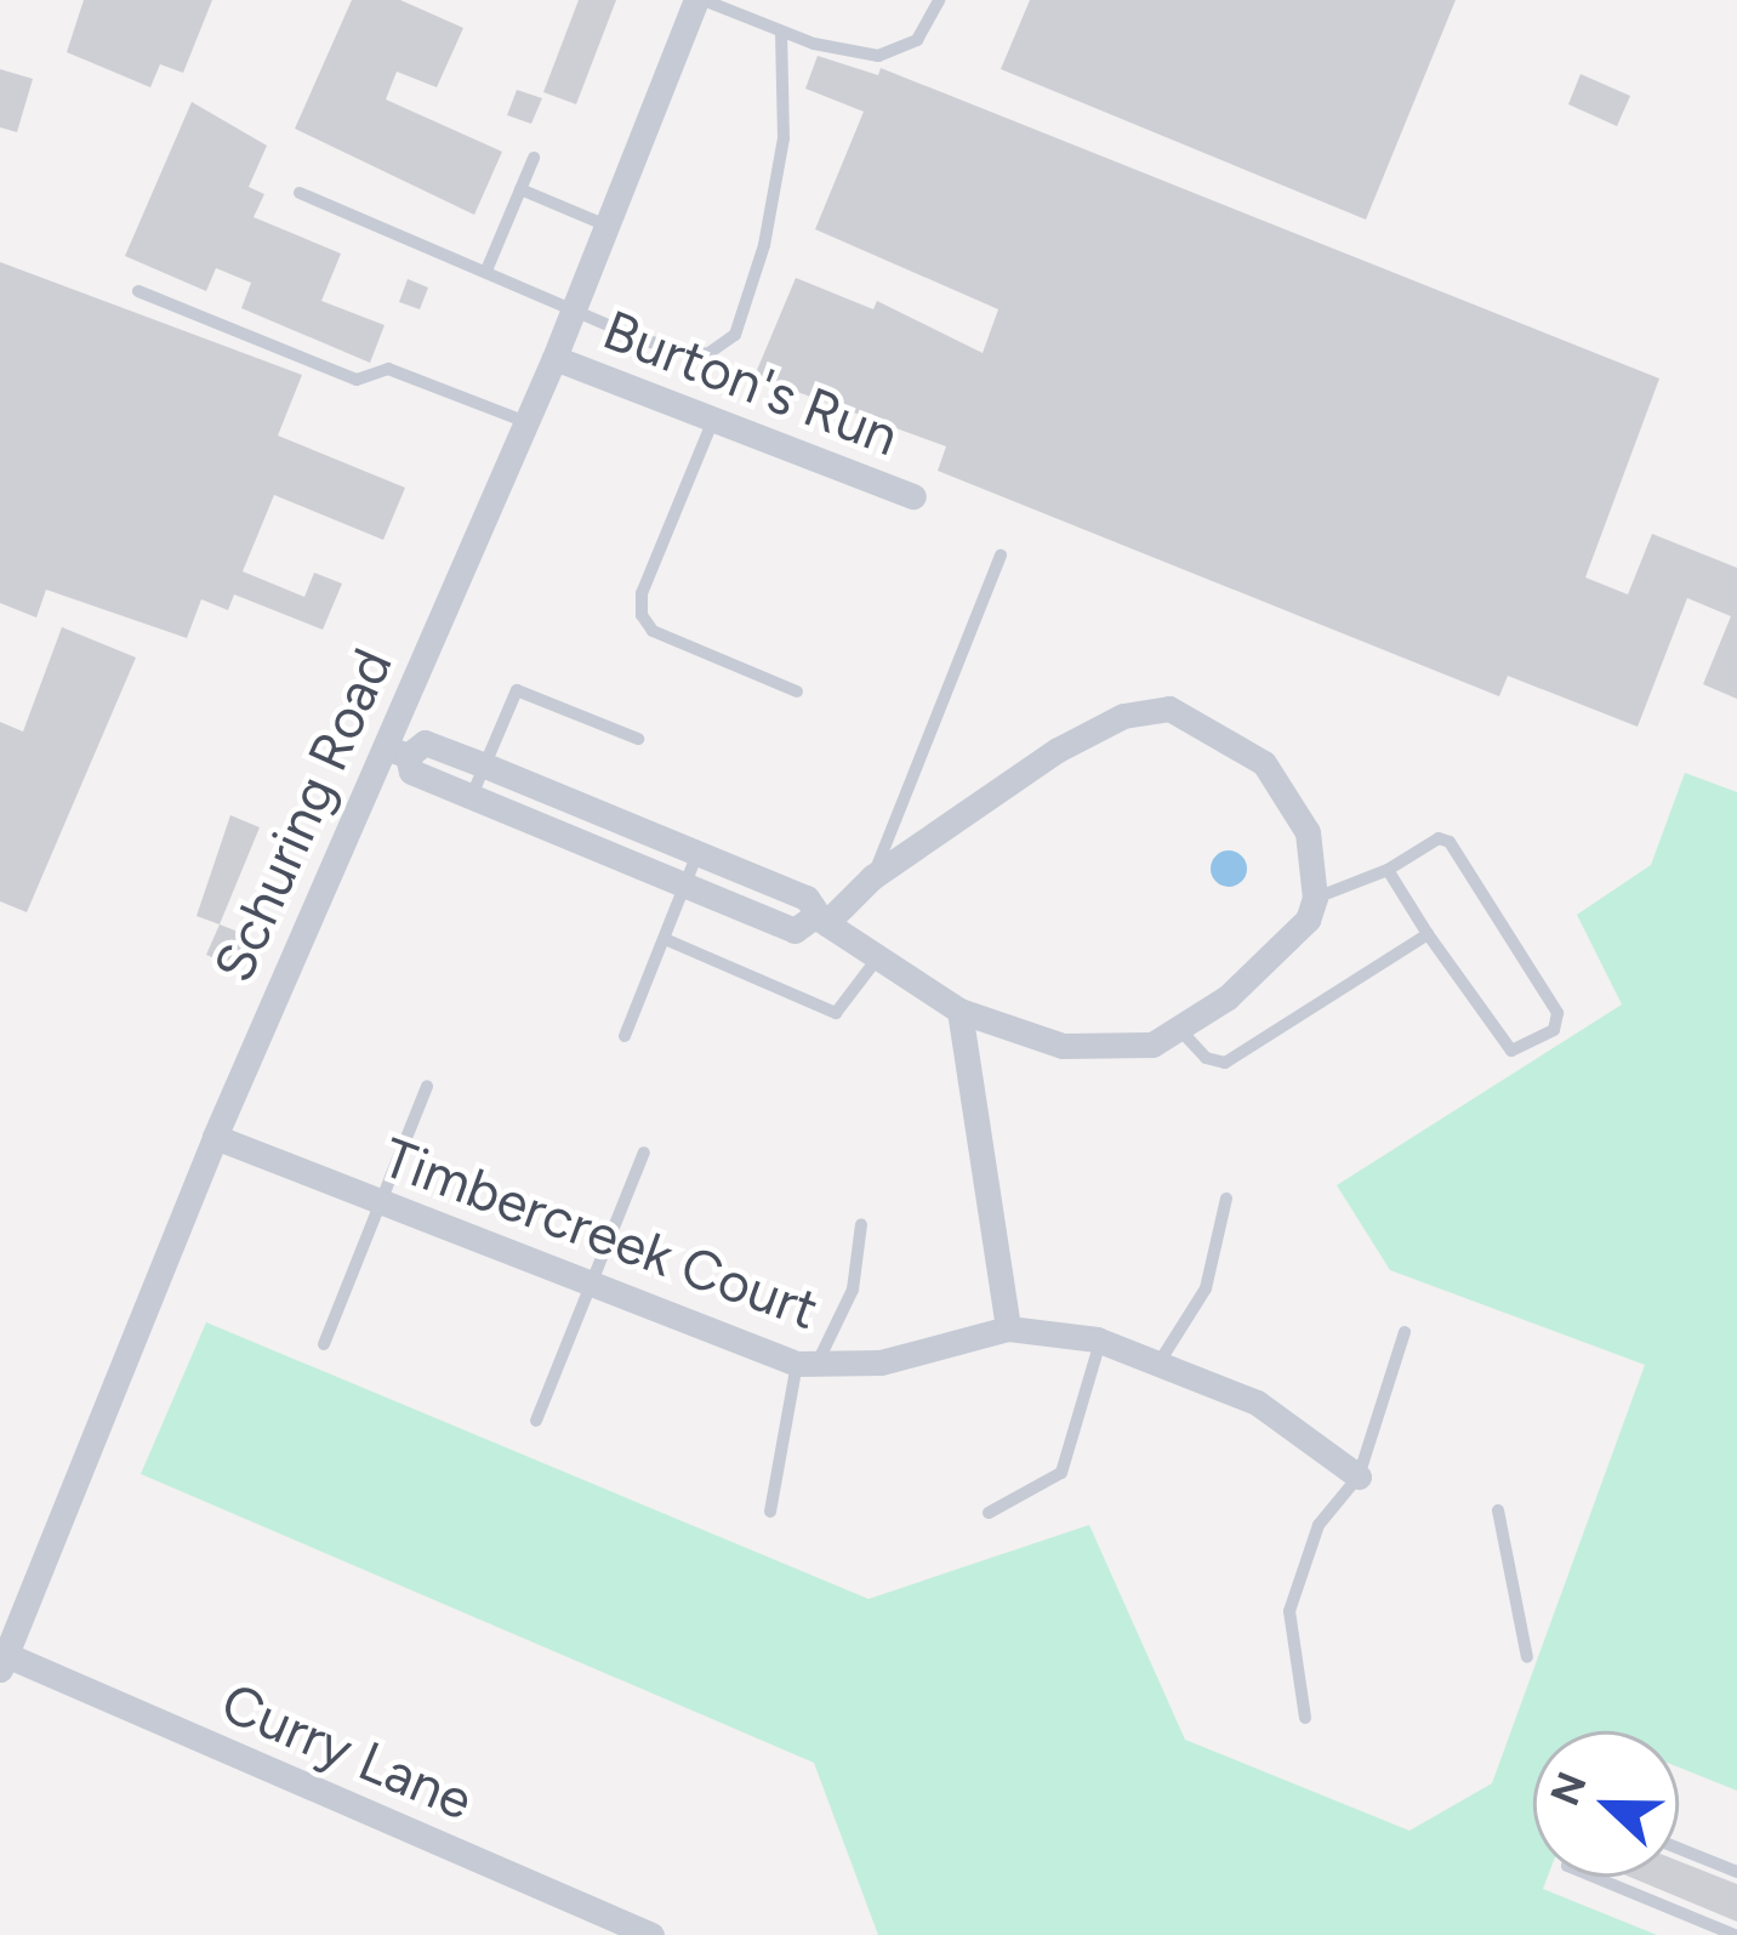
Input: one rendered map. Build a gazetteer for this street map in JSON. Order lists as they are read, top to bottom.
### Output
{
  "streets": {
    "street": [
      "Burton's Run",
      "Schuring Road",
      "Timbercreek Court",
      "Curry Lane"
    ]
  },
  "crossings": [
    ["Burton's Run", "Schuring Road"],
    ["Schuring Road", "Timbercreek Court"],
    ["Schuring Road", "Curry Lane"]
  ],
  "north": "left"
}
